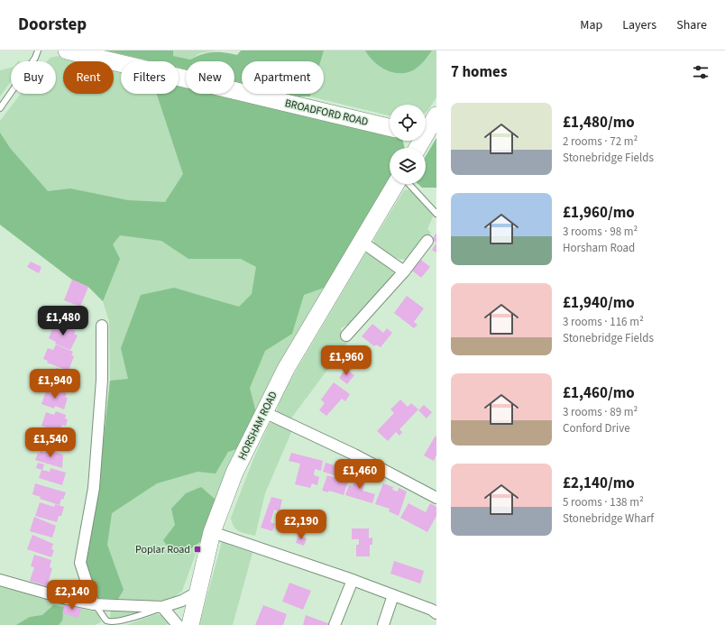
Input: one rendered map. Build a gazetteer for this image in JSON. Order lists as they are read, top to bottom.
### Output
{
  "streets": {
    "main road": ["BROADFORD ROAD", "HORSHAM ROAD"]
  },
  "places": {
    "transit": ["Poplar Road"]
  },
  "page": {
    "header": "Doorstep",
    "nav": ["Map", "Layers", "Share"],
    "heading": "7 homes",
    "chip": [
      "Buy",
      "Rent",
      "Filters",
      "New",
      "Apartment"
    ],
    "list": [
      {
        "name": "£1,480/mo",
        "note": "2 rooms · 72 m² · Stonebridge Fields"
      },
      {
        "name": "£1,960/mo",
        "note": "3 rooms · 98 m² · Horsham Road"
      },
      {
        "name": "£1,940/mo",
        "note": "3 rooms · 116 m² · Stonebridge Fields"
      },
      {
        "name": "£1,460/mo",
        "note": "3 rooms · 89 m² · Conford Drive"
      },
      {
        "name": "£2,140/mo",
        "note": "5 rooms · 138 m² · Stonebridge Wharf"
      }
    ],
    "price": [
      "£1,480",
      "£1,960",
      "£1,940",
      "£1,540",
      "£1,460",
      "£2,190",
      "£2,140"
    ]
  }
}
